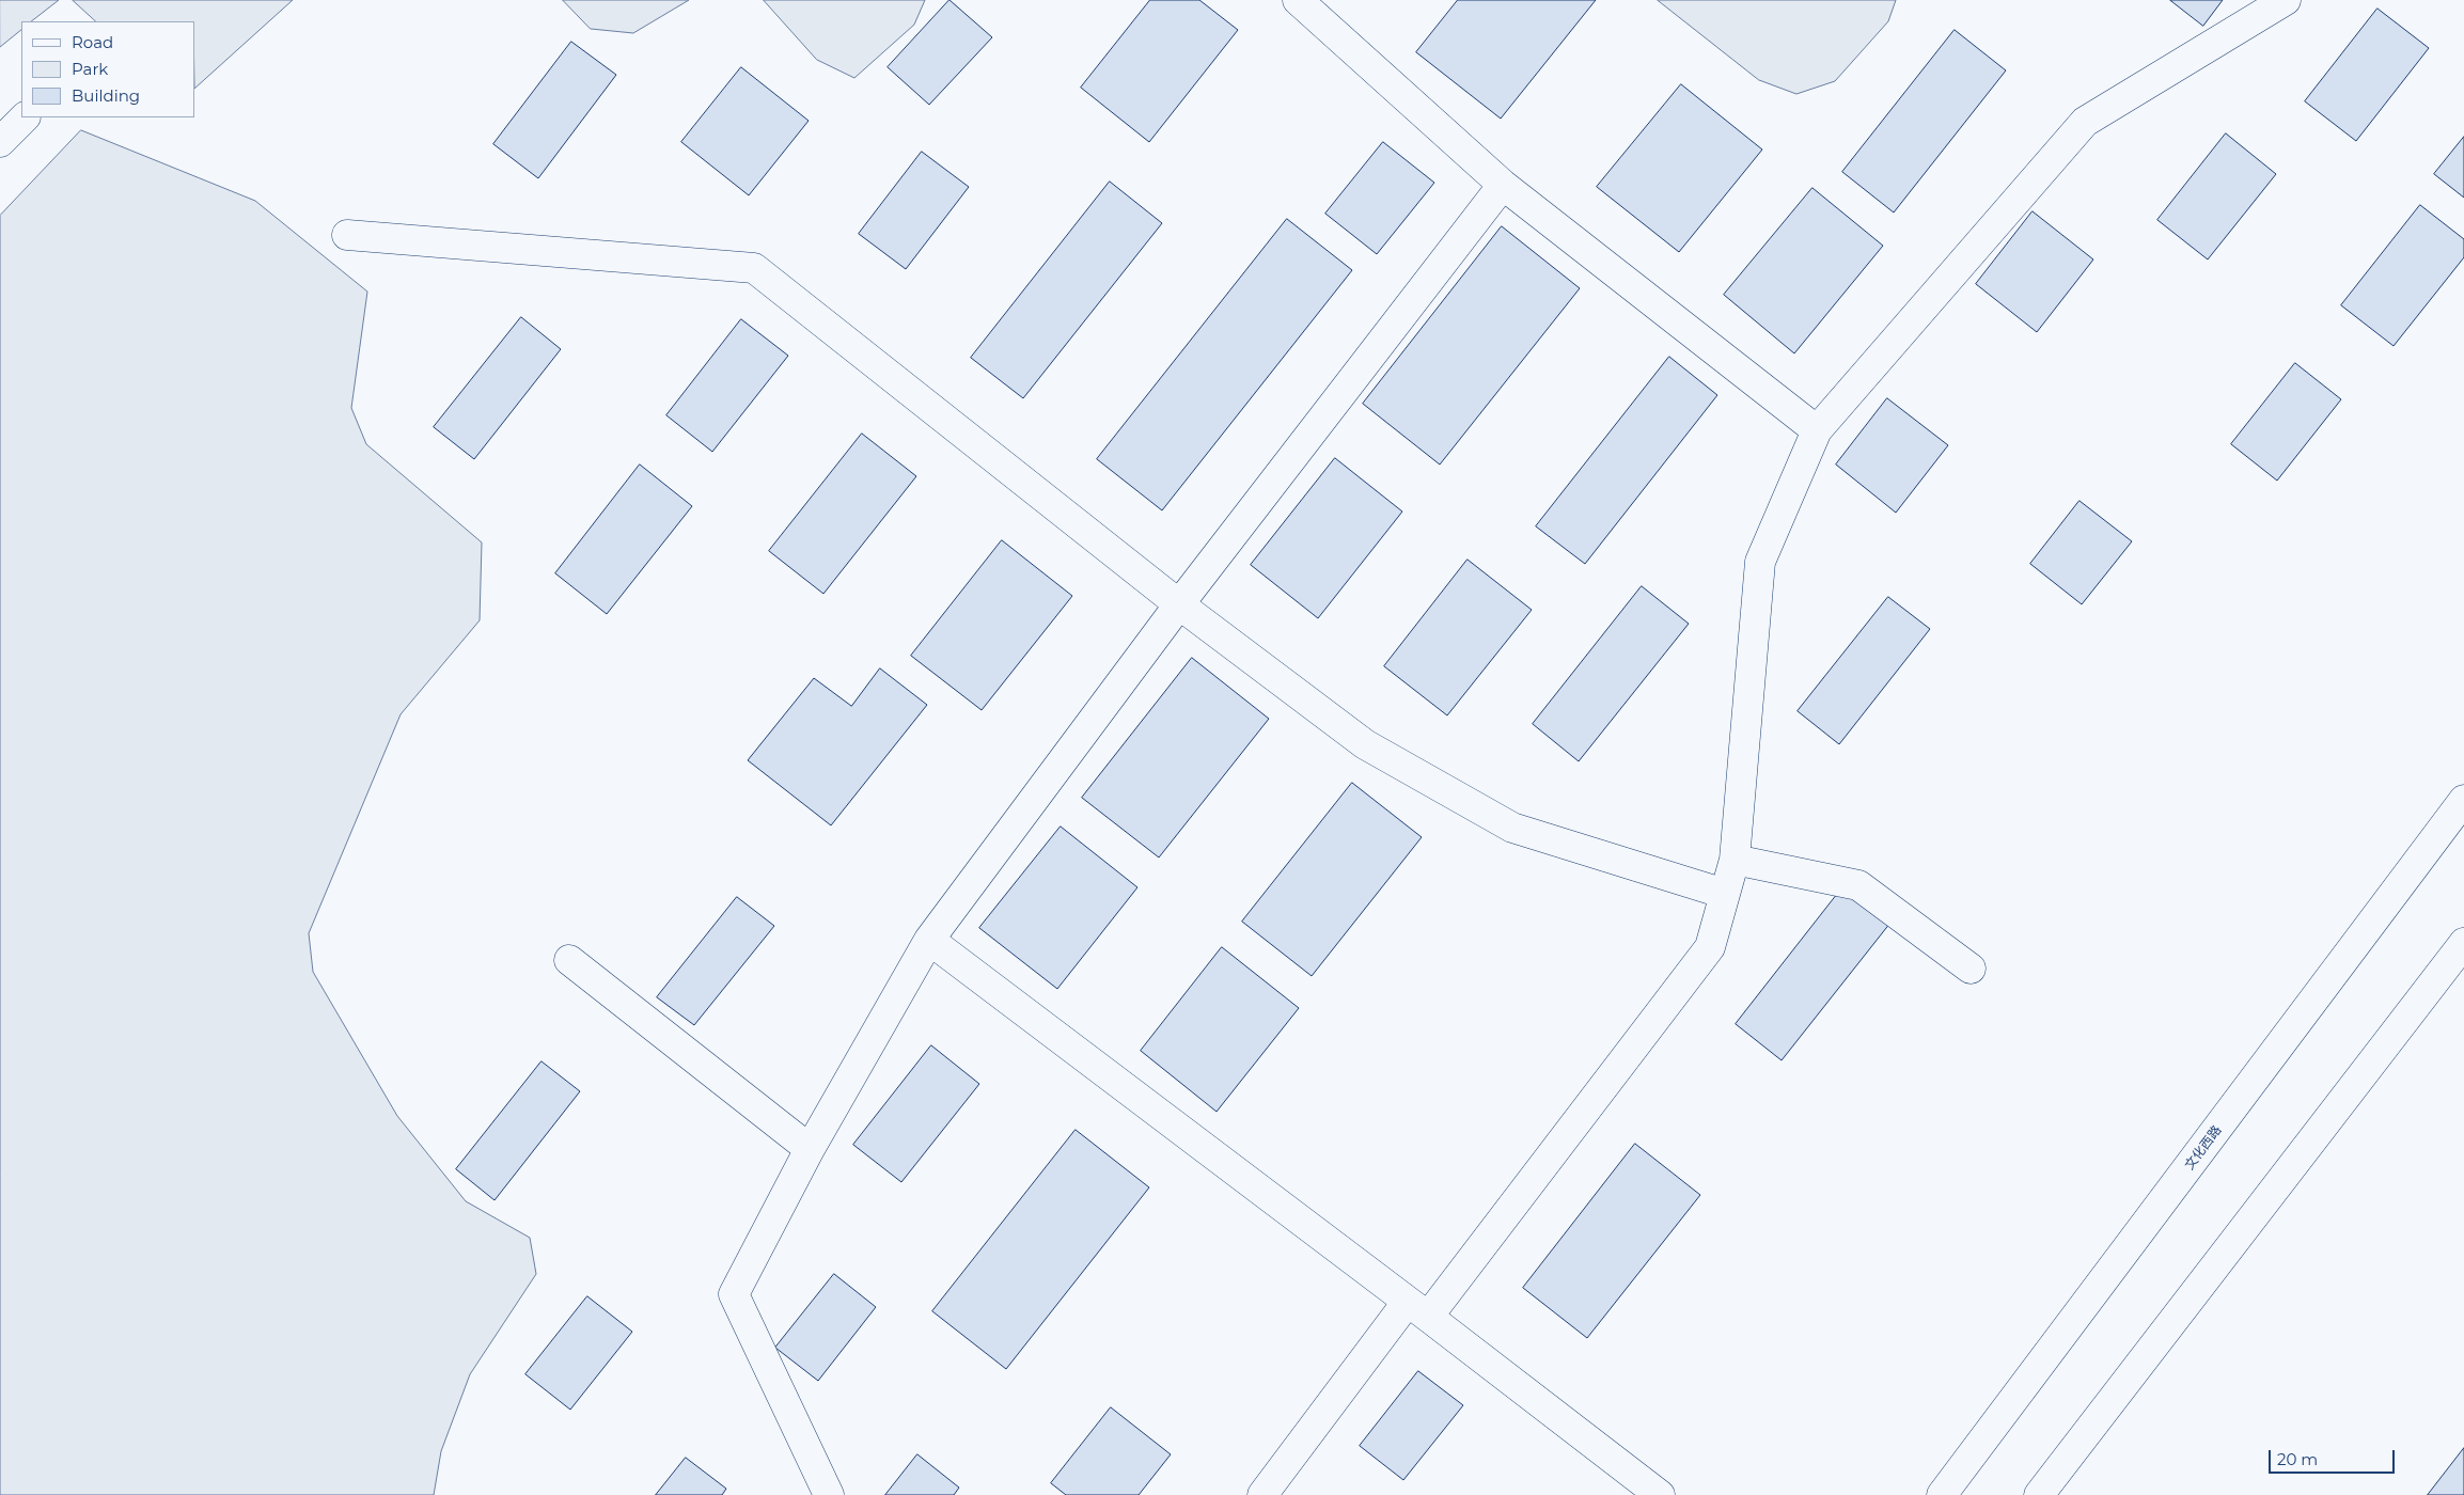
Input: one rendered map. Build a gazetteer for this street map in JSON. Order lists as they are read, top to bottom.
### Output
{
  "streets": {
    "main road": ["文化西路"]
  },
  "legend": ["Road", "Park", "Building"],
  "scale_bar": "20 m"
}
